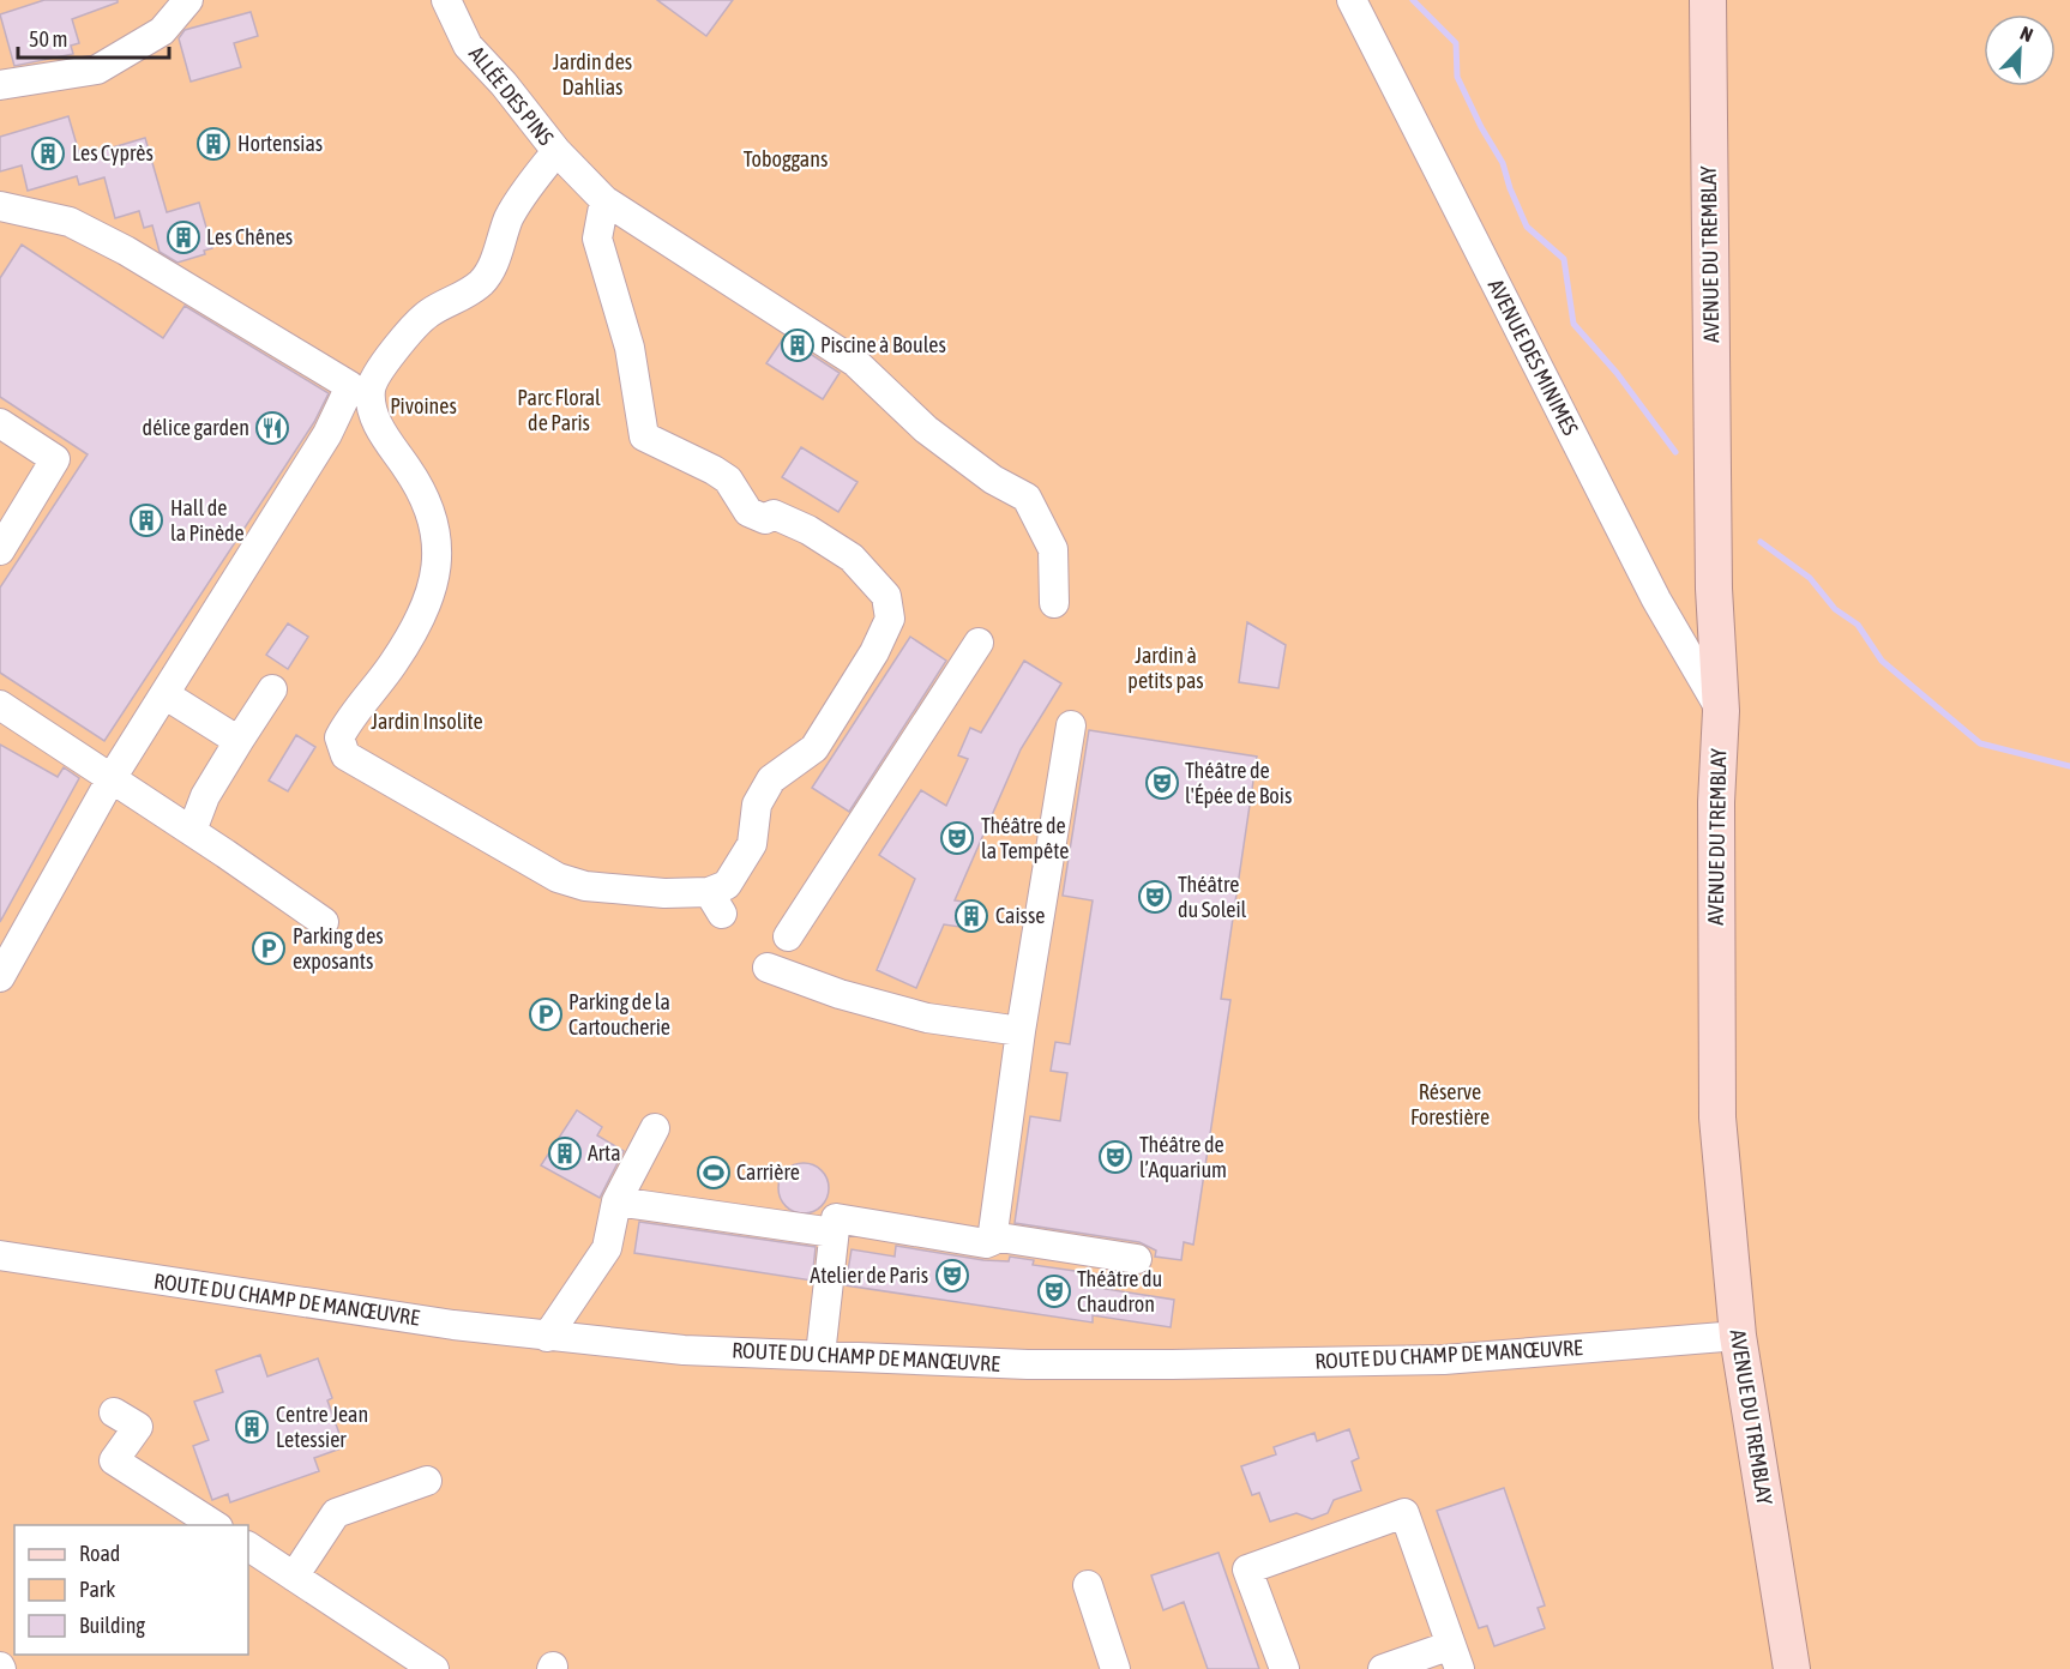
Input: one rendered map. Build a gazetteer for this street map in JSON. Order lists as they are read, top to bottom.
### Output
{
  "streets": {
    "main road": ["AVENUE DU TREMBLAY"],
    "street": ["ALLÉE DES PINS", "AVENUE DES MINIMES", "ROUTE DU CHAMP DE MANŒUVRE"]
  },
  "crossings": [
    ["AVENUE DU TREMBLAY", "AVENUE DES MINIMES"],
    ["AVENUE DU TREMBLAY", "ROUTE DU CHAMP DE MANŒUVRE"]
  ],
  "parks": [
    "Jardin des Dahlias",
    "Toboggans",
    "Parc Floral de Paris",
    "Pivoines",
    "Jardin à petits pas",
    "Jardin Insolite",
    "Réserve Forestière"
  ],
  "places": {
    "building": [
      "Hortensias",
      "Les Cyprès",
      "Les Chênes",
      "Piscine à Boules",
      "Hall de la Pinède",
      "Caisse",
      "Arta",
      "Centre Jean Letessier"
    ],
    "restaurant": ["délice garden"],
    "theatre": [
      "Théâtre de l'Épée de Bois",
      "Théâtre de la Tempête",
      "Théâtre du Soleil",
      "Théâtre de l’Aquarium",
      "Atelier de Paris",
      "Théâtre du Chaudron"
    ],
    "parking": ["Parking des exposants", "Parking de la Cartoucherie"],
    "sports": ["Carrière"]
  },
  "legend": ["Road", "Park", "Building"],
  "scale_bar": "50 m",
  "north": "top right"
}
